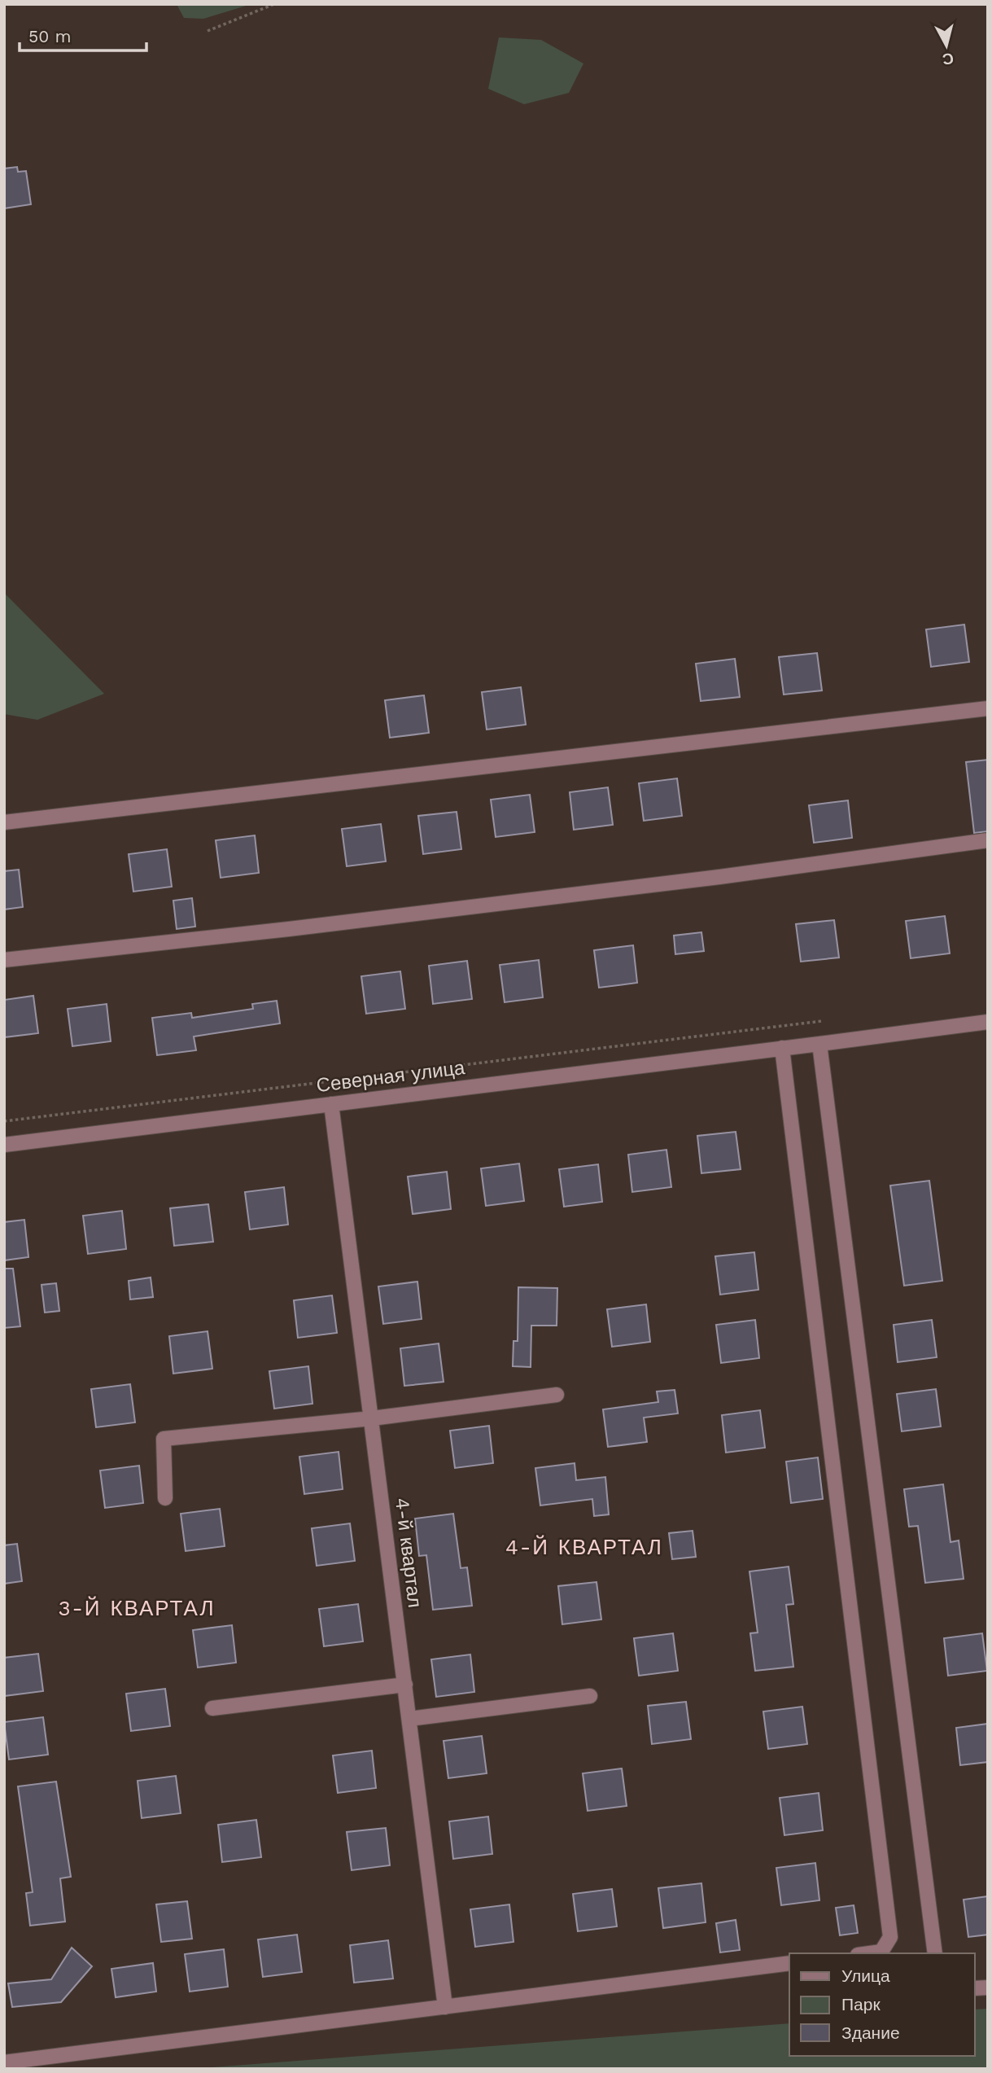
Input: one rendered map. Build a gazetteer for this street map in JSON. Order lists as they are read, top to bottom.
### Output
{
  "streets": {
    "street": ["Северная улица", "4-й квартал"]
  },
  "crossings": [
    ["Северная улица", "4-й квартал"]
  ],
  "districts": ["4-Й КВАРТАЛ", "3-Й КВАРТАЛ"],
  "legend": ["Улица", "Парк", "Здание"],
  "scale_bar": "50 m",
  "north": "bottom"
}
